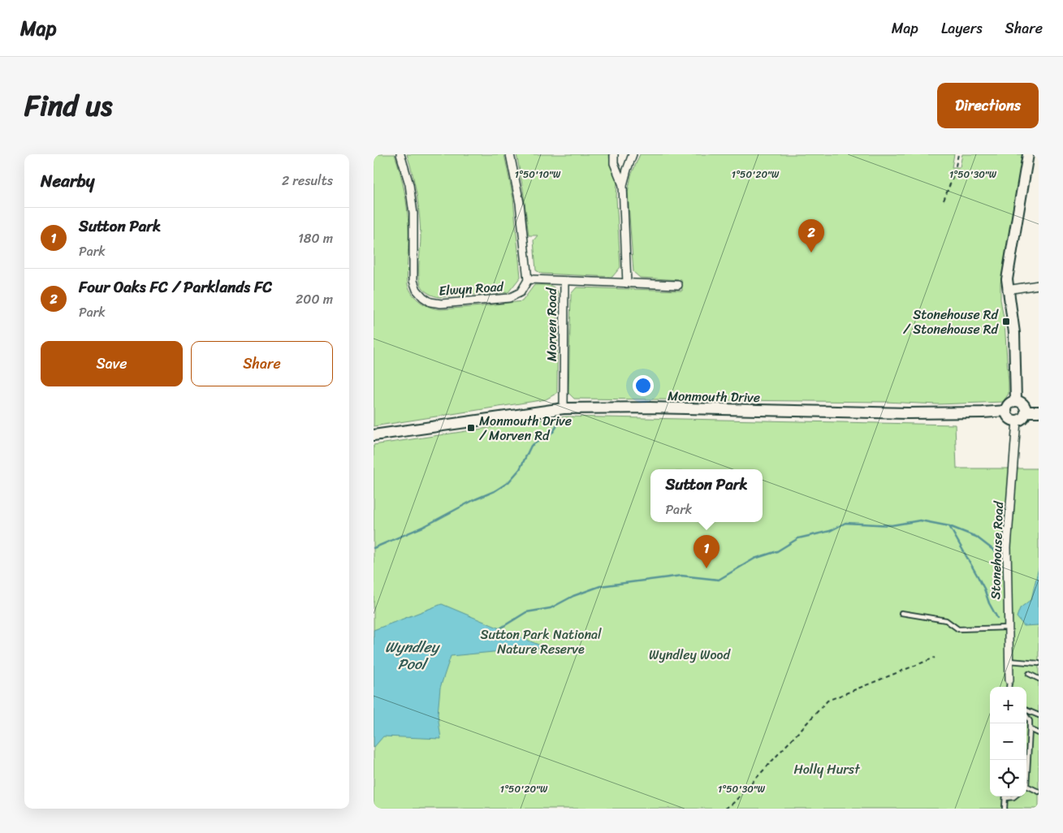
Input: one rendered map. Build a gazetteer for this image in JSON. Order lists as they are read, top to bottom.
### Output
{
  "streets": {
    "street": [
      "Elwyn Road",
      "Morven Road",
      "Monmouth Drive",
      "Stonehouse Road"
    ]
  },
  "crossings": [
    ["Morven Road", "Monmouth Drive"],
    ["Monmouth Drive", "Stonehouse Road"]
  ],
  "water": ["Wyndley Pool"],
  "parks": ["Sutton Park National Nature Reserve", "Wyndley Wood", "Holly Hurst"],
  "places": {
    "transit": ["Stonehouse Rd / Stonehouse Rd", "Monmouth Drive / Morven Rd"]
  },
  "page": {
    "header": "Map",
    "nav": ["Map", "Layers", "Share"],
    "title": "Find us",
    "buttons": [
      "Directions",
      ["Save", "Share"]
    ],
    "heading": ["Nearby", "2 results"],
    "list": [
      {
        "mark": "1",
        "name": "Sutton Park",
        "note": "Park",
        "value": "180 m"
      },
      {
        "mark": "2",
        "name": "Four Oaks FC / Parklands FC",
        "note": "Park",
        "value": "200 m"
      }
    ],
    "pins": ["2", "1"],
    "popup": ["Sutton Park", "Park"],
    "map_buttons": ["+", "−"]
  },
  "coordinates": ["1°50'20\"W", "1°50'10\"W", "1°50'30\"W"]
}
